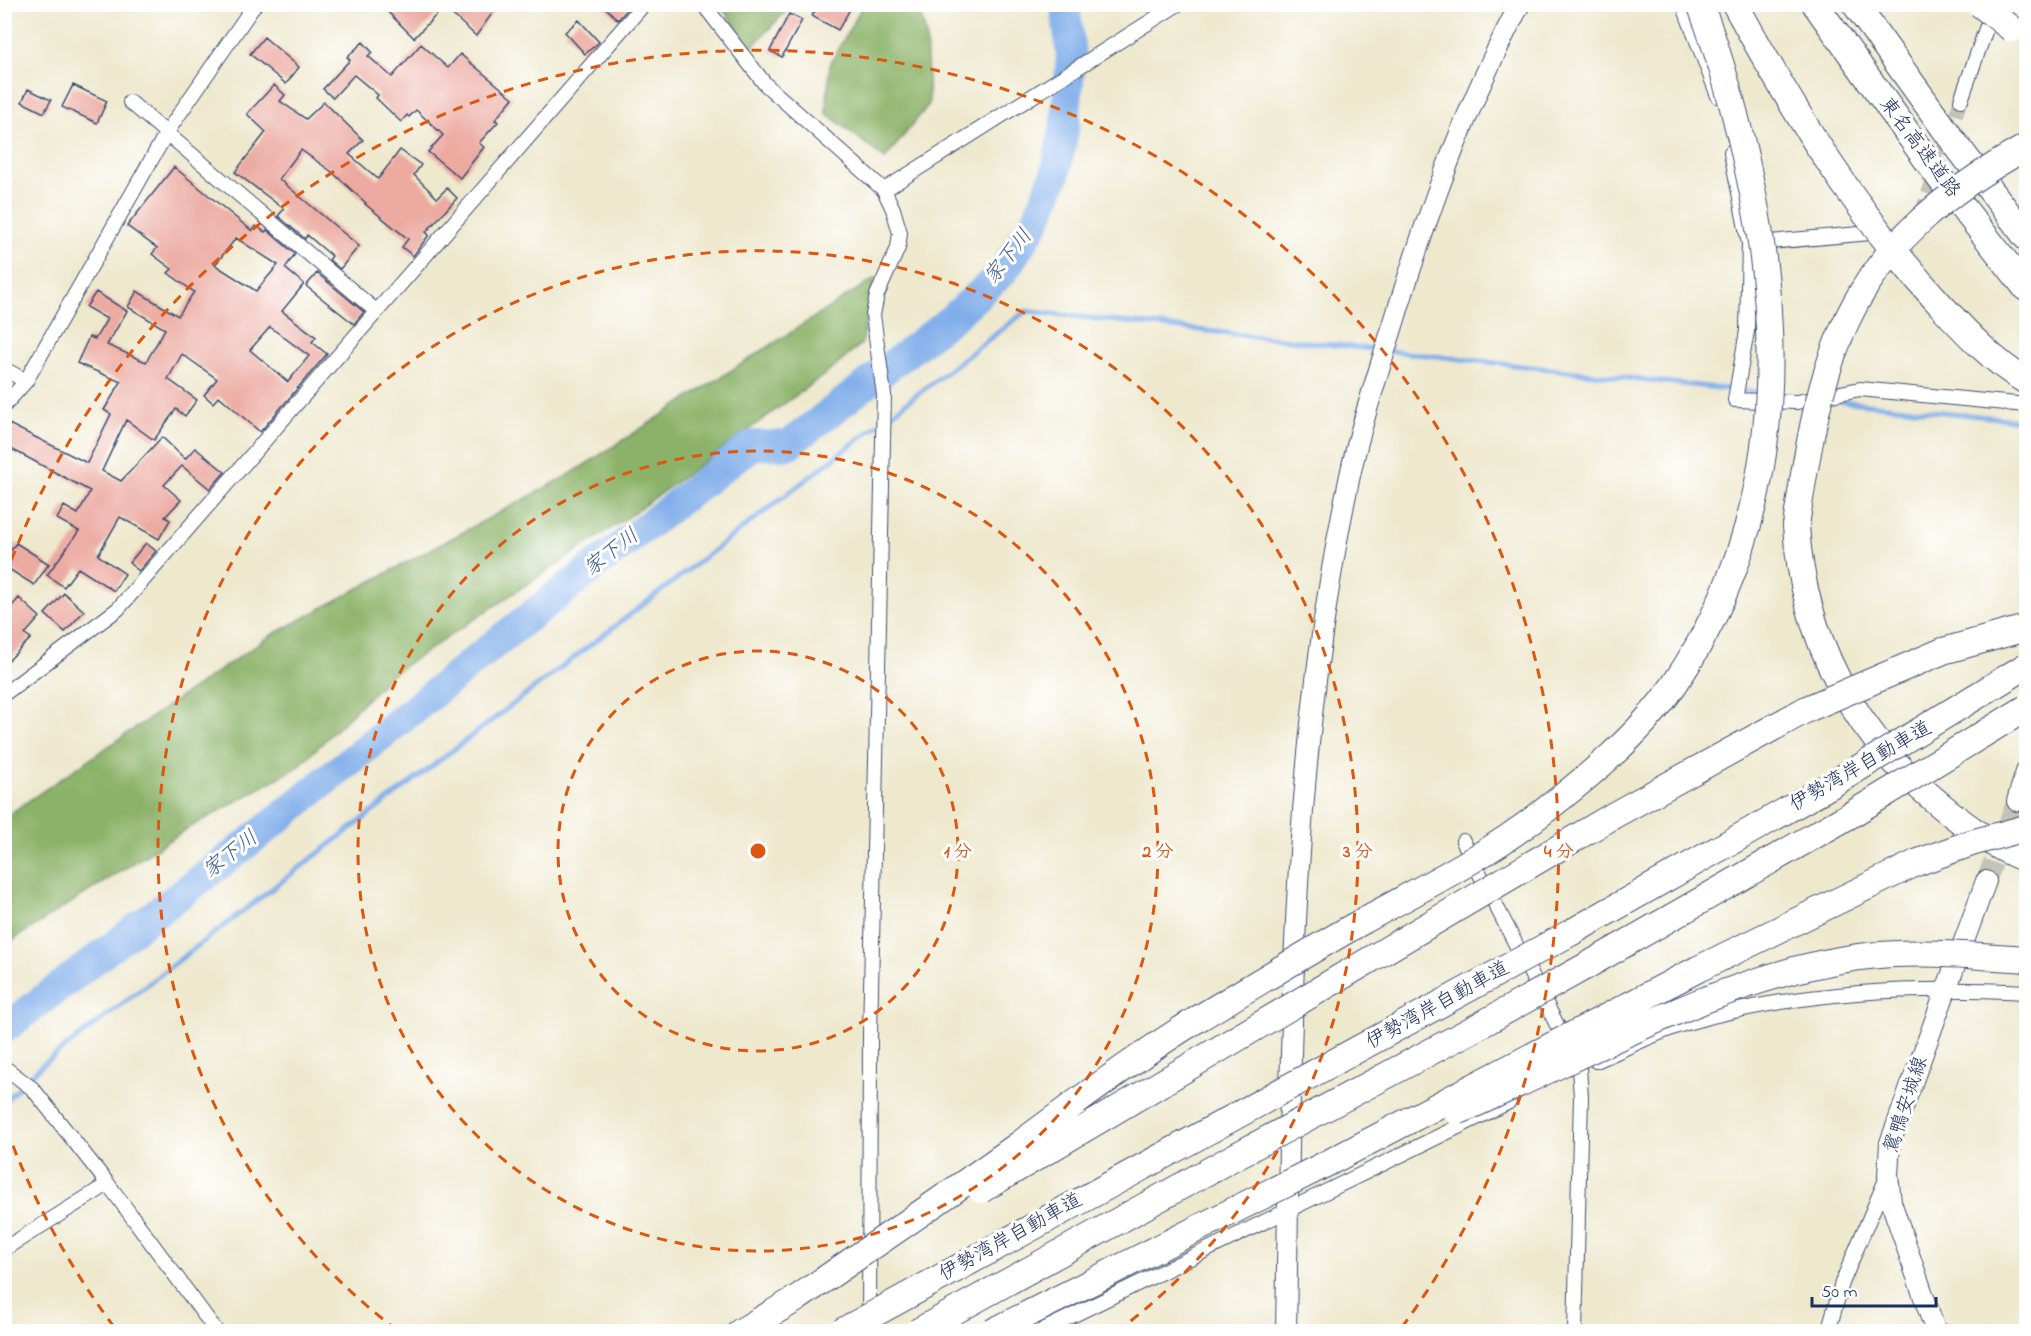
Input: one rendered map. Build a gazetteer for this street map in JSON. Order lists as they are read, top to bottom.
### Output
{
  "streets": {
    "highway": ["東名高速道路", "伊勢湾岸自動車道"],
    "street": ["鴛鴨安城線"]
  },
  "water": ["家下川"],
  "scale_bar": "50 m",
  "rings": [
    "1 分",
    "2 分",
    "3 分",
    "4 分"
  ]
}
